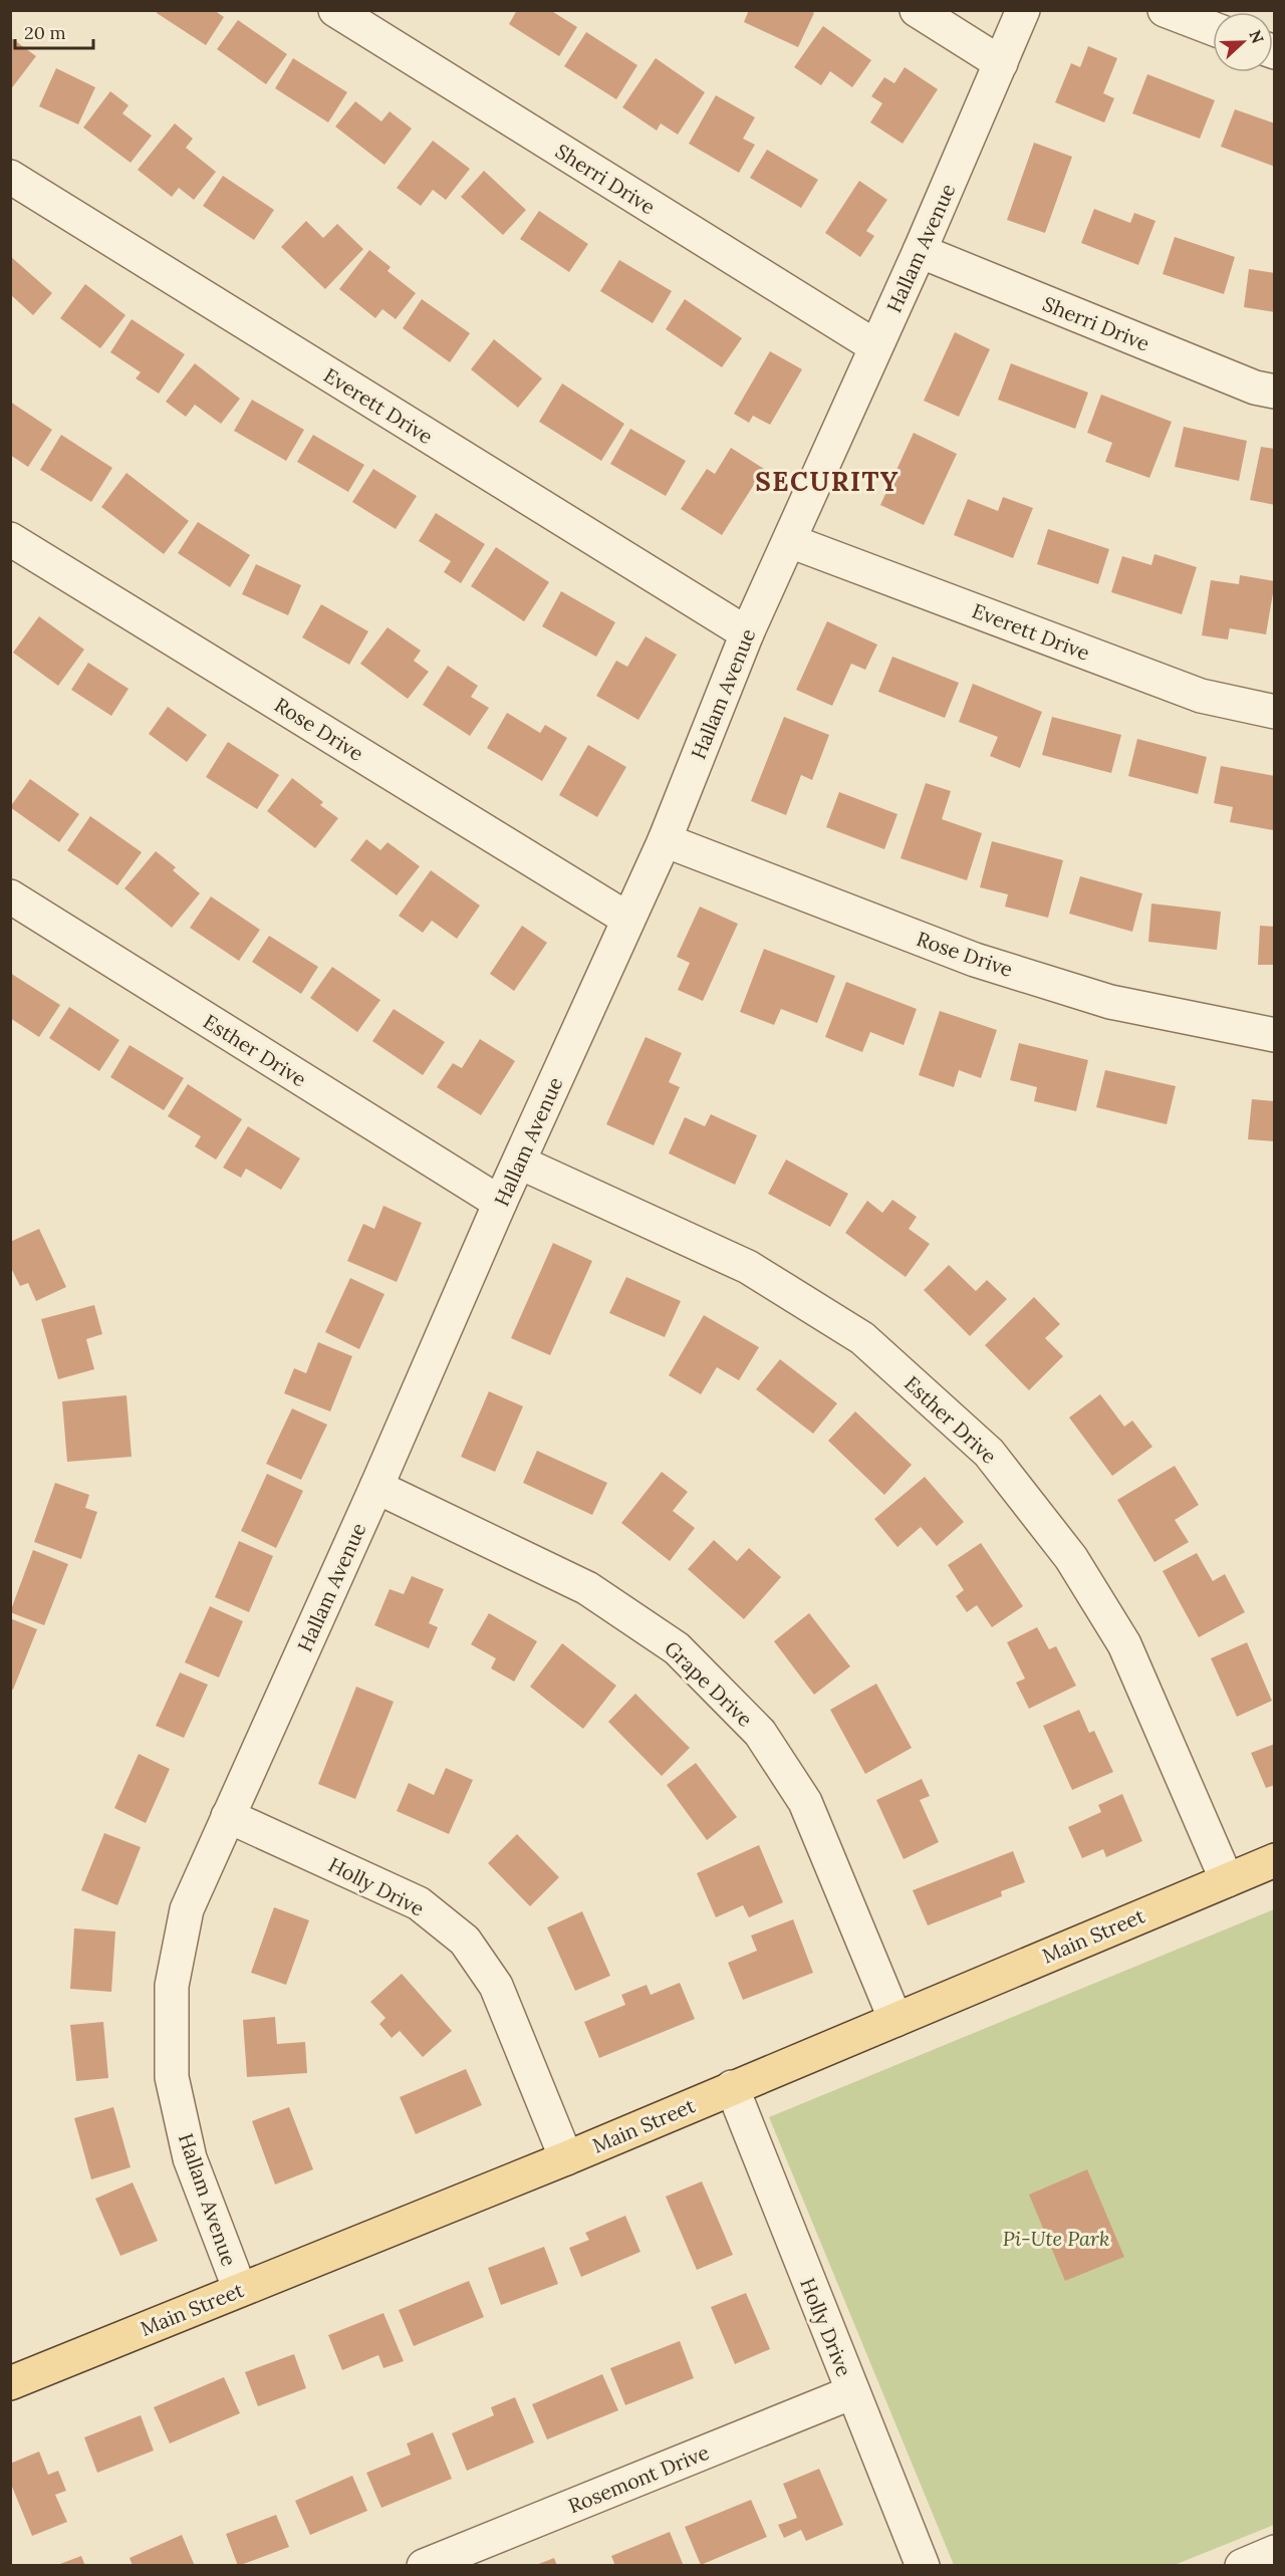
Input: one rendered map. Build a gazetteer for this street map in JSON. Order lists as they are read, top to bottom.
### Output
{
  "streets": {
    "main road": ["Main Street"],
    "street": [
      "Sherri Drive",
      "Hallam Avenue",
      "Everett Drive",
      "Rose Drive",
      "Esther Drive",
      "Grape Drive",
      "Holly Drive",
      "Rosemont Drive"
    ]
  },
  "crossings": [
    ["Sherri Drive", "Hallam Avenue"],
    ["Hallam Avenue", "Everett Drive"],
    ["Hallam Avenue", "Rose Drive"],
    ["Hallam Avenue", "Esther Drive"],
    ["Hallam Avenue", "Grape Drive"],
    ["Hallam Avenue", "Holly Drive"],
    ["Hallam Avenue", "Main Street"],
    ["Esther Drive", "Main Street"],
    ["Grape Drive", "Main Street"],
    ["Holly Drive", "Main Street"],
    ["Holly Drive", "Rosemont Drive"]
  ],
  "districts": ["SECURITY"],
  "parks": ["Pi-Ute Park"],
  "scale_bar": "20 m",
  "north": "right"
}
